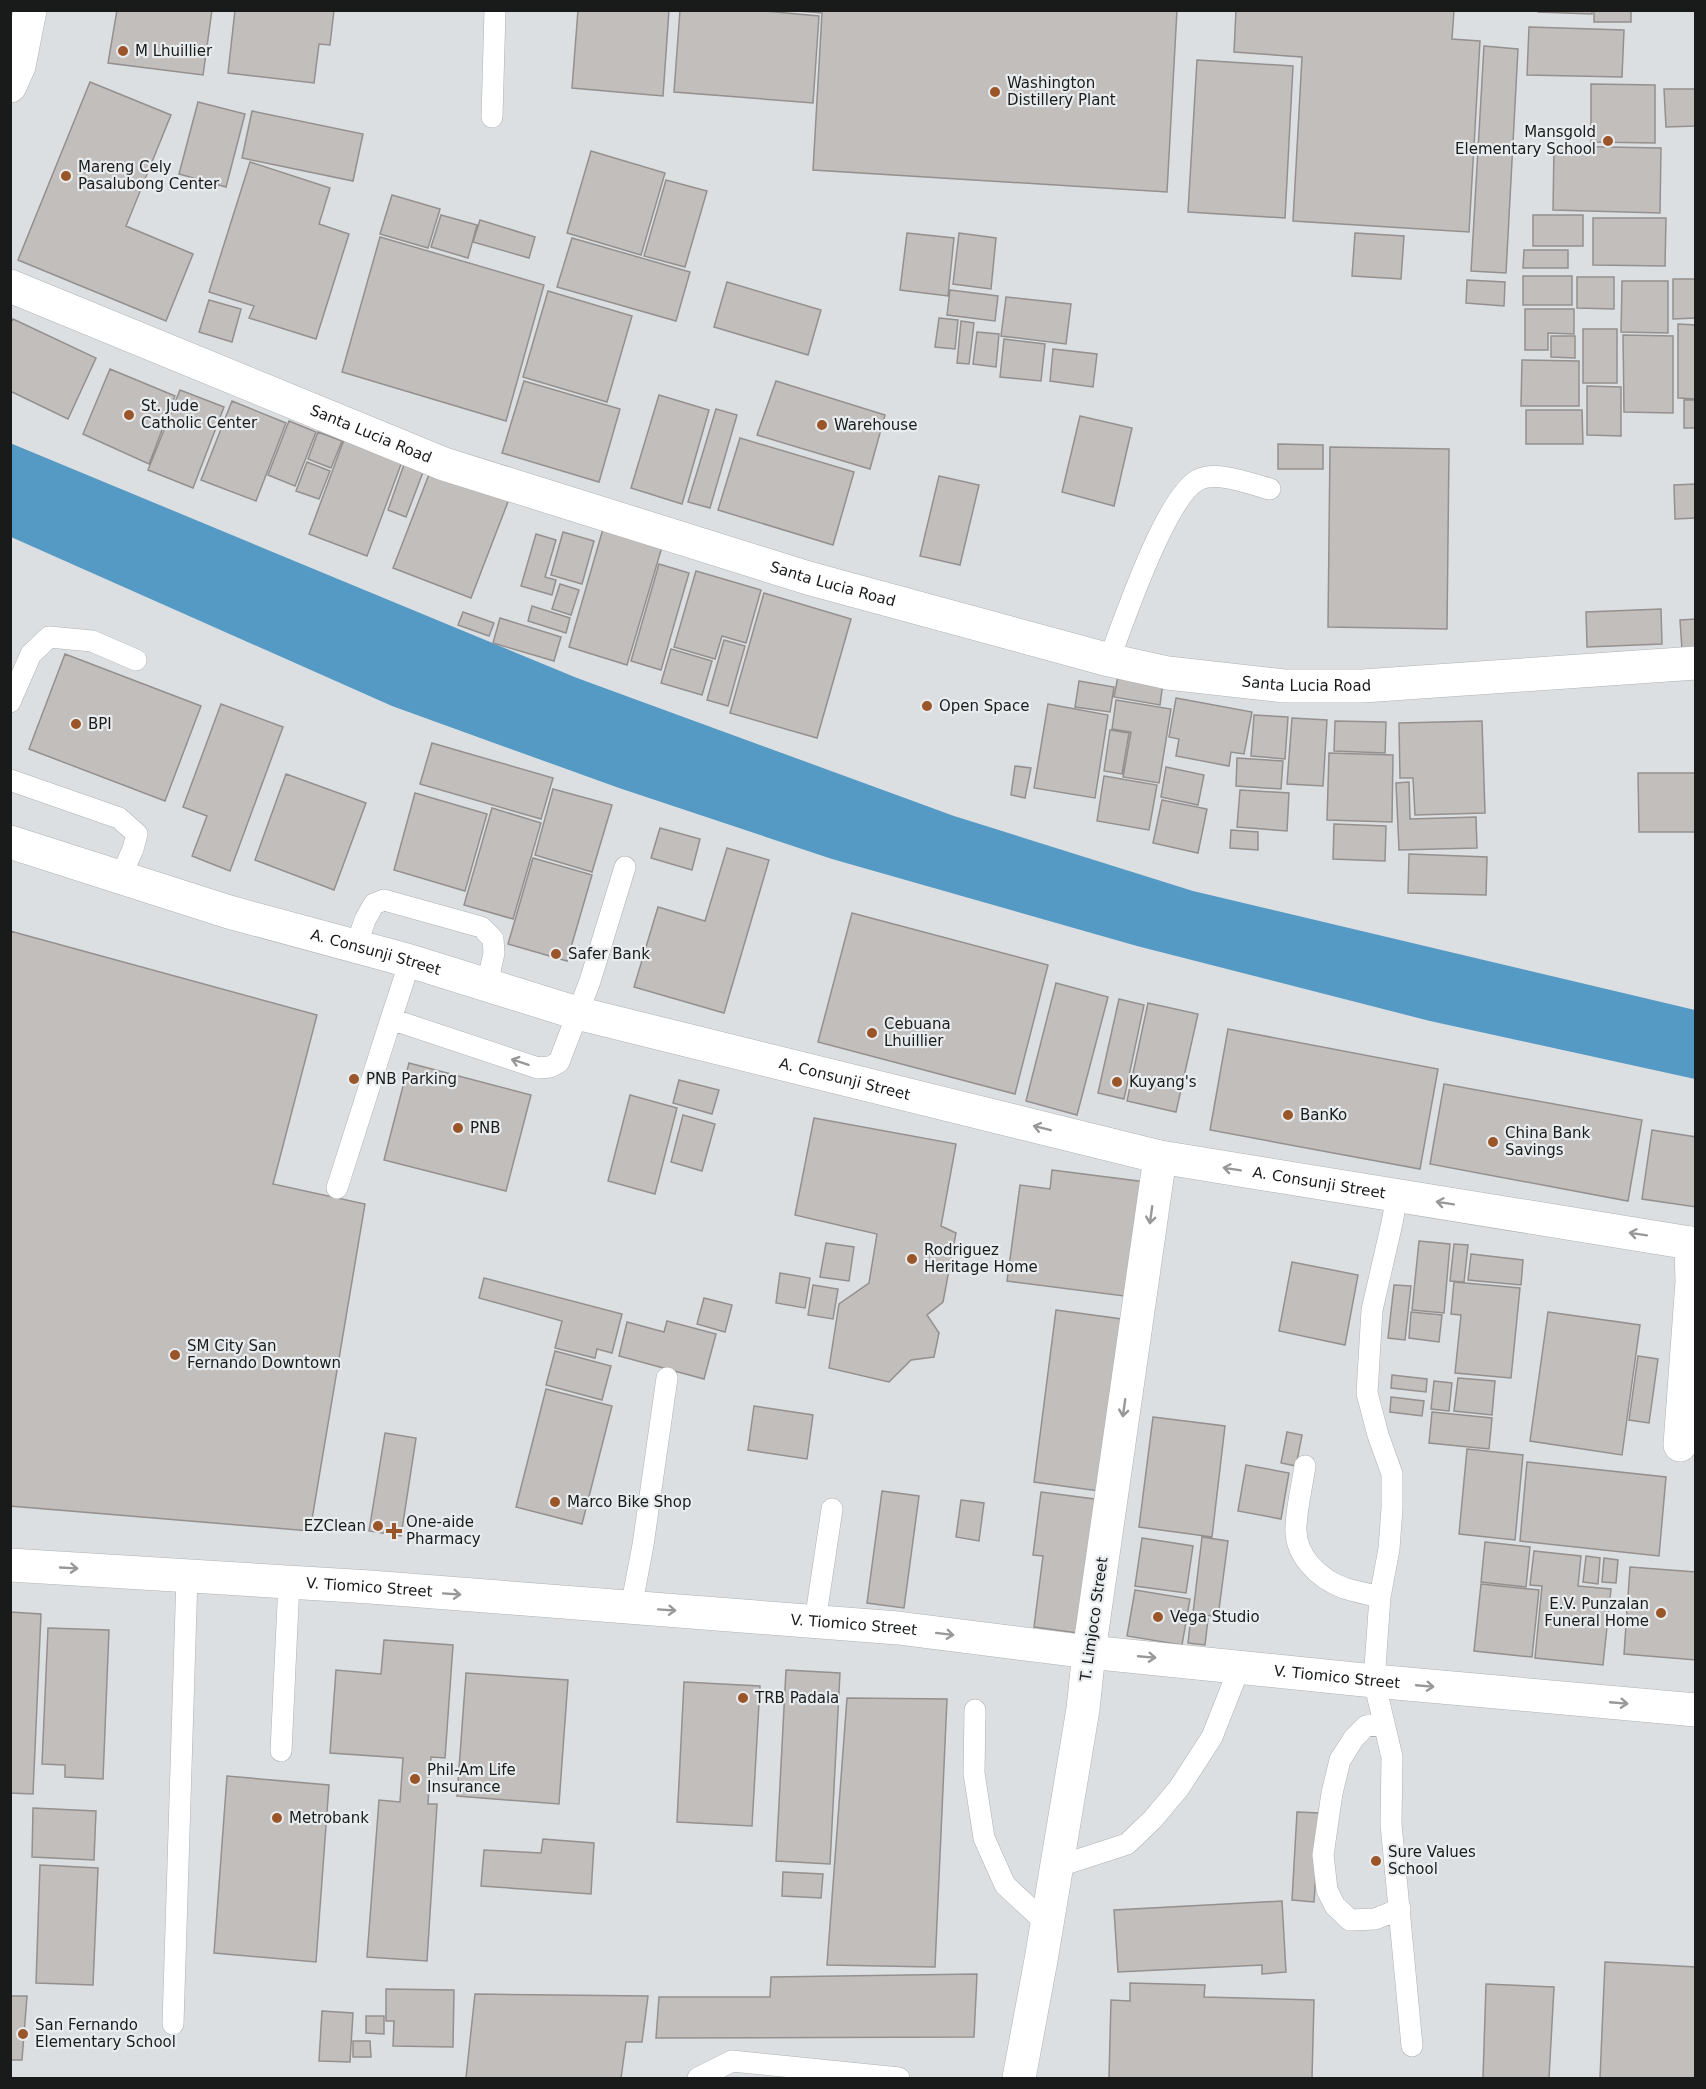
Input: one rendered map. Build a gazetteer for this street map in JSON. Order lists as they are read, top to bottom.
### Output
{
  "streets": {
    "main road": [
      "Santa Lucia Road",
      "A. Consunji Street",
      "V. Tiomico Street",
      "T. Limjoco Street"
    ]
  },
  "crossings": [
    ["A. Consunji Street", "T. Limjoco Street"],
    ["V. Tiomico Street", "T. Limjoco Street"]
  ],
  "one_way": ["A. Consunji Street", "V. Tiomico Street", "T. Limjoco Street"],
  "places": {
    "other": [
      "M Lhuillier",
      "Washington Distillery Plant",
      "Mansgold Elementary School",
      "Mareng Cely Pasalubong Center",
      "St. Jude Catholic Center",
      "Warehouse",
      "Open Space",
      "BPI",
      "Safer Bank",
      "Cebuana Lhuillier",
      "PNB Parking",
      "Kuyang's",
      "BanKo",
      "PNB",
      "China Bank Savings",
      "Rodriguez Heritage Home",
      "SM City San Fernando Downtown",
      "Marco Bike Shop",
      "EZClean",
      "E.V. Punzalan Funeral Home",
      "Vega Studio",
      "TRB Padala",
      "Phil-Am Life Insurance",
      "Metrobank",
      "Sure Values School",
      "San Fernando Elementary School"
    ],
    "health": ["One-aide Pharmacy"]
  }
}
